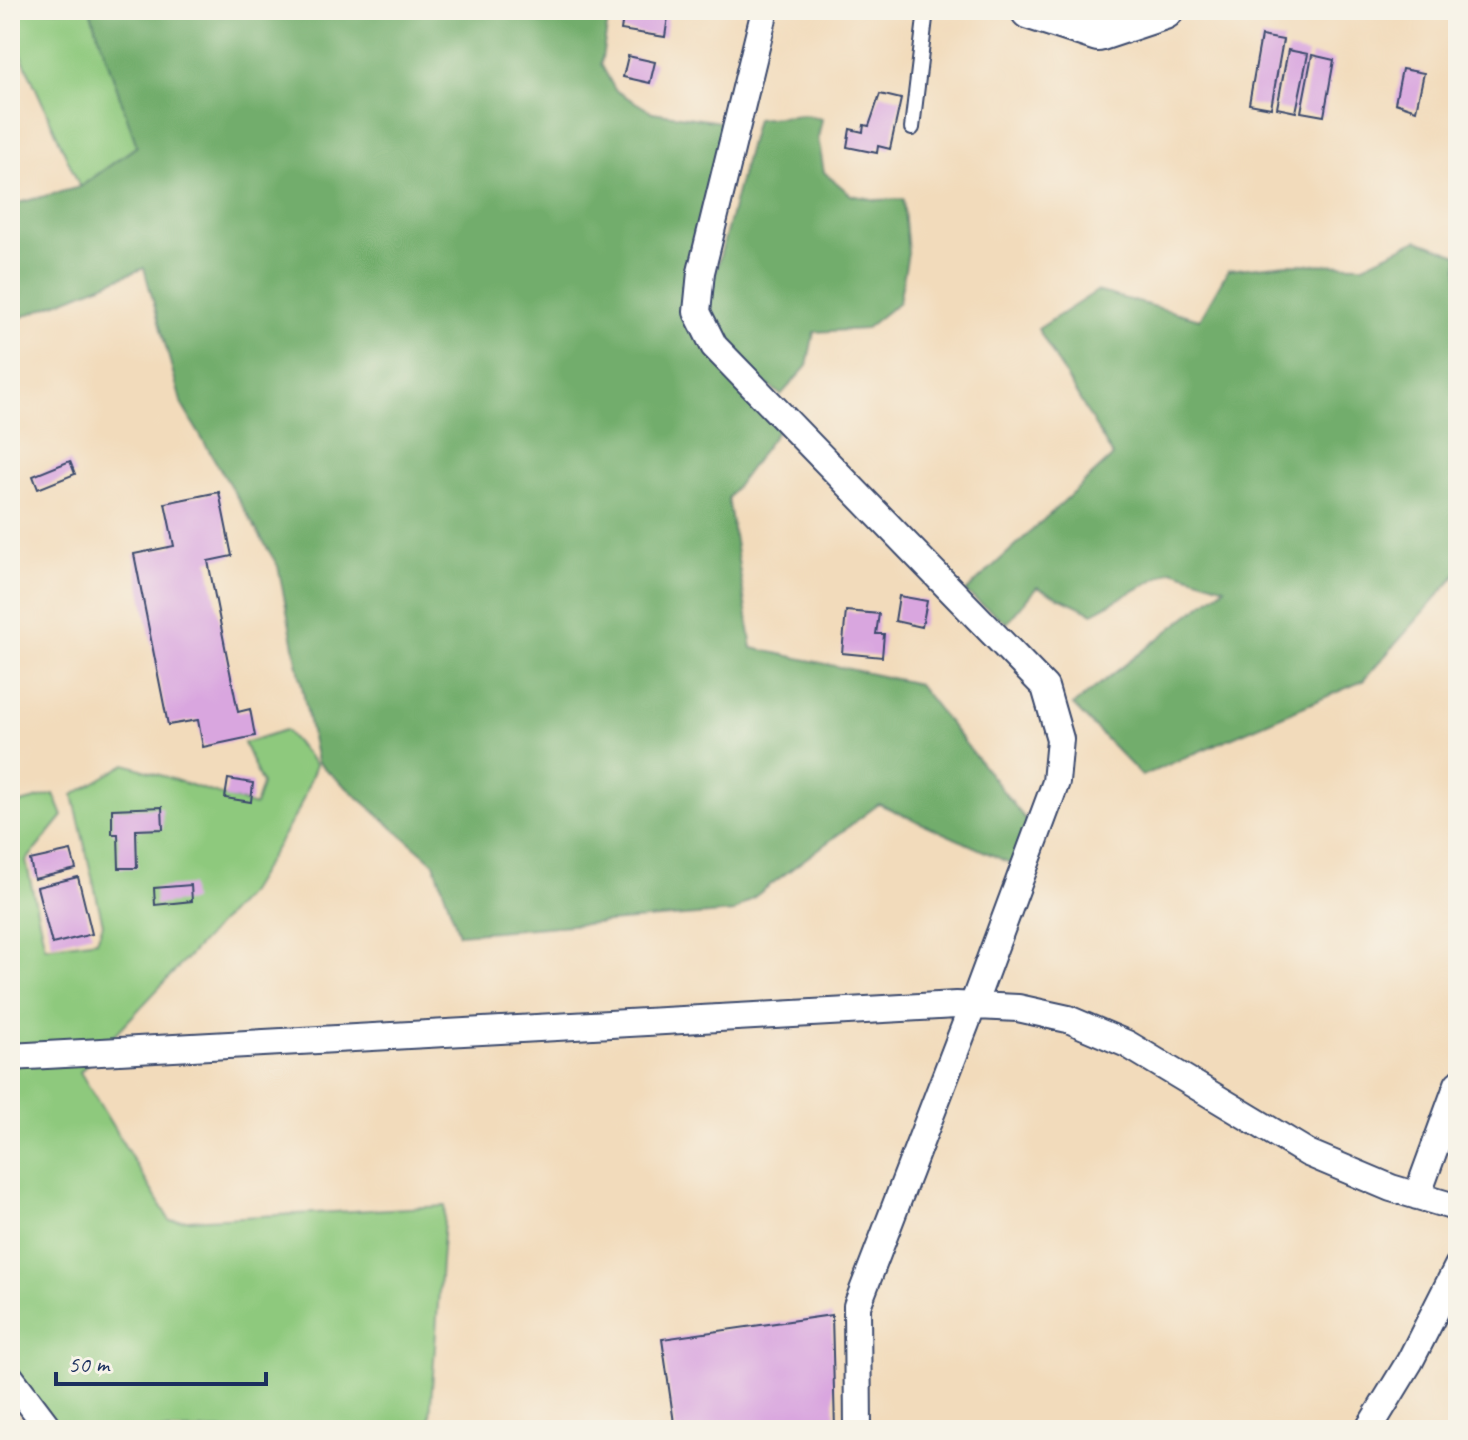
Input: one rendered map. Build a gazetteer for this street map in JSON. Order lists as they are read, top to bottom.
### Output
{
  "scale_bar": "50 m"
}
